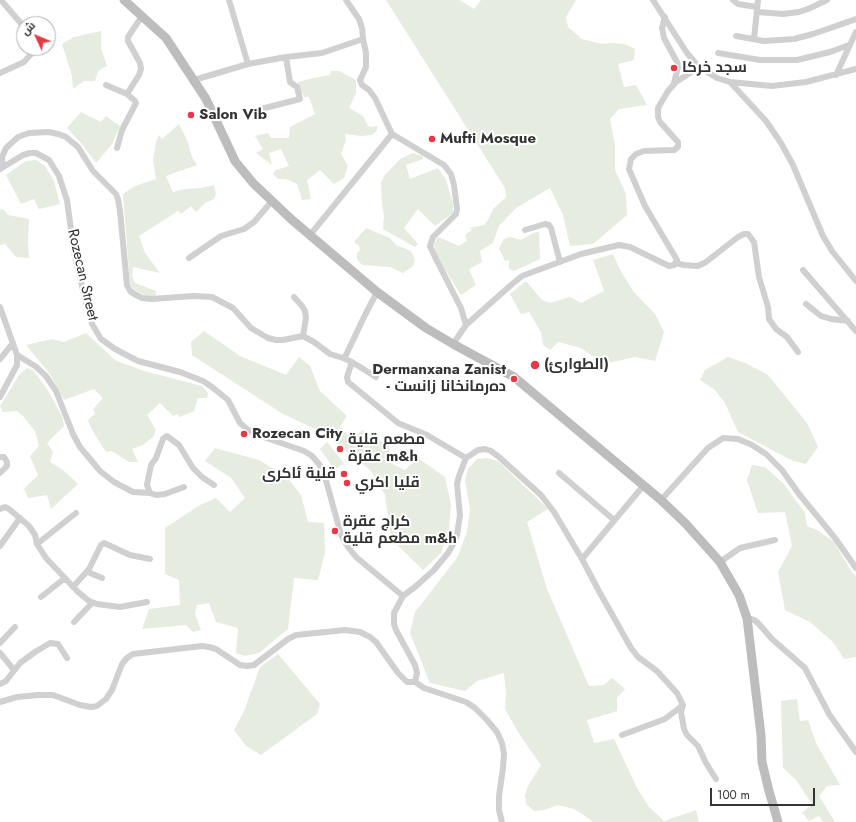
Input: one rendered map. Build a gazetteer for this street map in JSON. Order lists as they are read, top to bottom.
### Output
{
  "streets": {
    "street": ["Rozecan Street"]
  },
  "places": [
    "سجد خركا",
    "Salon Vib",
    "Mufti Mosque",
    "(الطوارئ)",
    "Dermanxana Zanist - ده‌رمانخانا زانست",
    "Rozecan City",
    "مطعم قلية عقرة m&h",
    "قلية ئاكرى",
    "قليا اكري",
    "كراج عقرة مطعم قلية m&h"
  ],
  "scale_bar": "100 m",
  "north": "top left"
}
